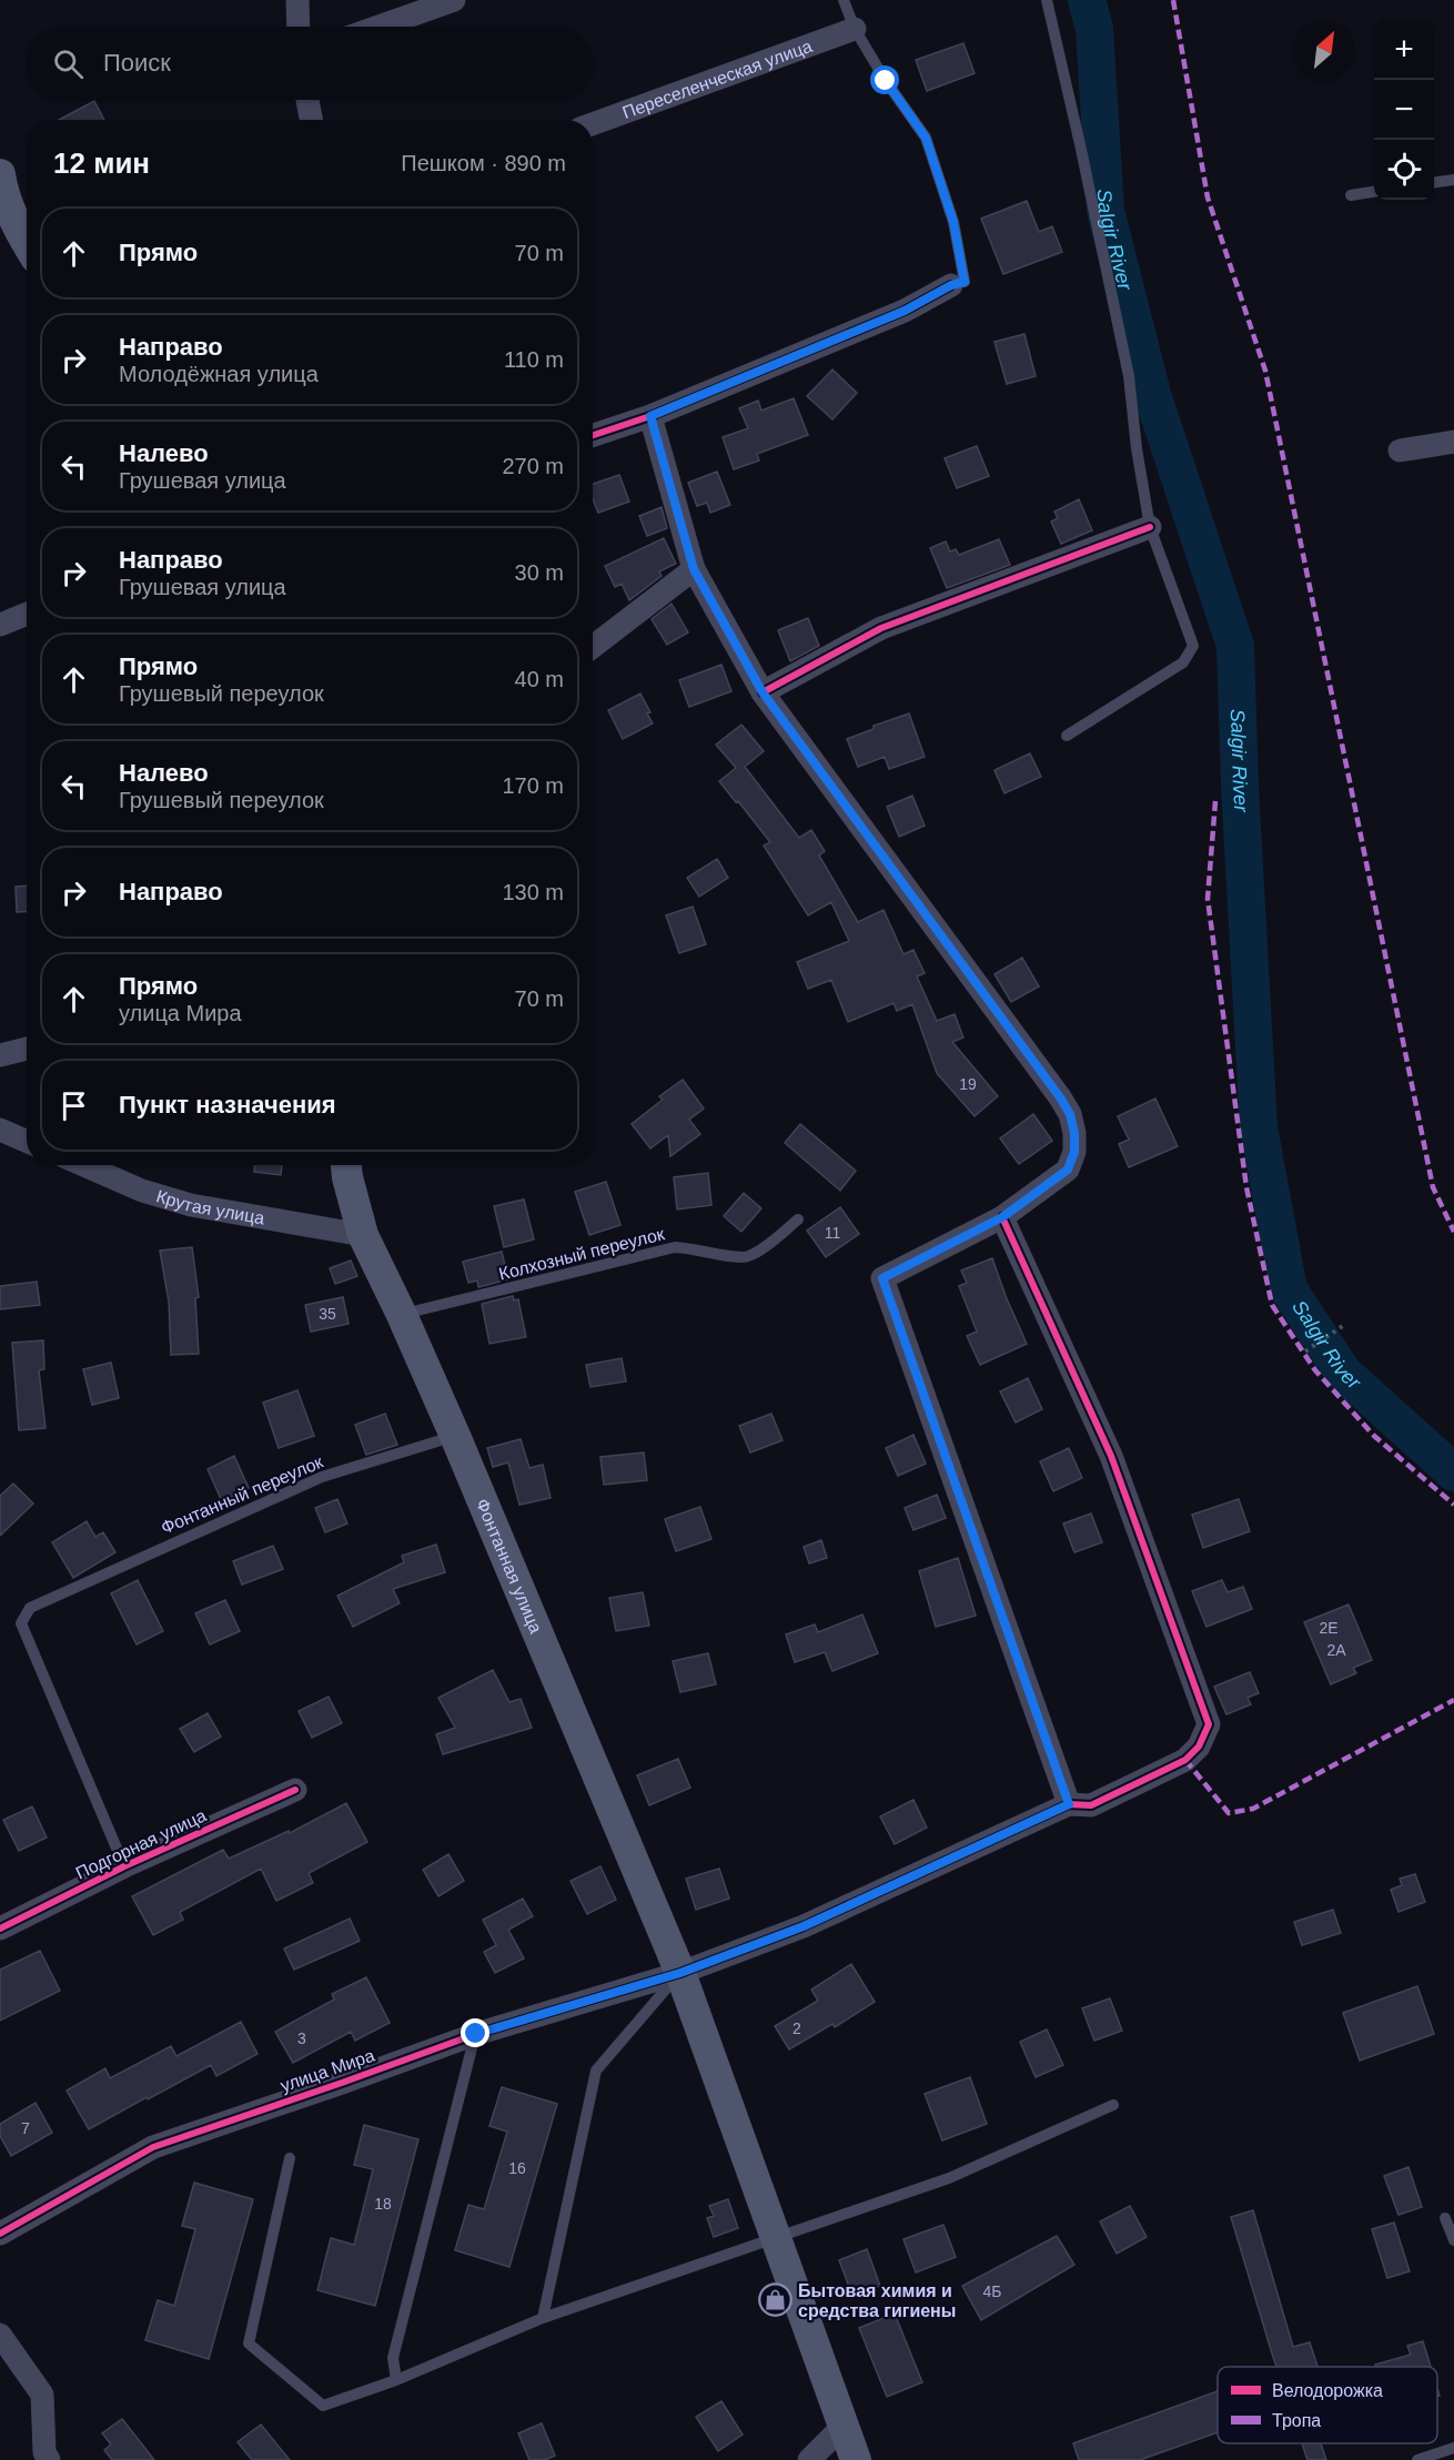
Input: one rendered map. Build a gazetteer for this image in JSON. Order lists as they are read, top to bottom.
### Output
{
  "streets": {
    "main road": ["Фонтанная улица"],
    "street": [
      "Переселенческая улица",
      "Крутая улица",
      "Подгорная улица",
      "улица Мира"
    ],
    "lane": ["Колхозный переулок", "Фонтанный переулок"]
  },
  "crossings": [
    ["Крутая улица", "Фонтанная улица"],
    ["Колхозный переулок", "Фонтанная улица"],
    ["Фонтанный переулок", "Фонтанная улица"],
    ["Фонтанный переулок", "Подгорная улица"],
    ["Фонтанная улица", "улица Мира"]
  ],
  "water": ["Salgir River"],
  "places": {
    "shop": ["Бытовая химия и средства гигиены"]
  },
  "house_numbers": [
    "19",
    "11",
    "35",
    "2Е",
    "2А",
    "2",
    "3",
    "7",
    "16",
    "18",
    "4Б"
  ],
  "legend": ["Велодорожка", "Тропа"],
  "north": "top right",
  "page": {
    "map_buttons": ["+", "−"],
    "search": "Поиск",
    "heading": ["12 мин", "Пешком · 890 m"],
    "list": [
      ["Прямо", "70 m"],
      ["Направо", "Молодёжная улица", "110 m"],
      ["Налево", "Грушевая улица", "270 m"],
      ["Направо", "Грушевая улица", "30 m"],
      ["Прямо", "Грушевый переулок", "40 m"],
      ["Налево", "Грушевый переулок", "170 m"],
      ["Направо", "130 m"],
      ["Прямо", "улица Мира", "70 m"],
      "Пункт назначения"
    ]
  }
}
